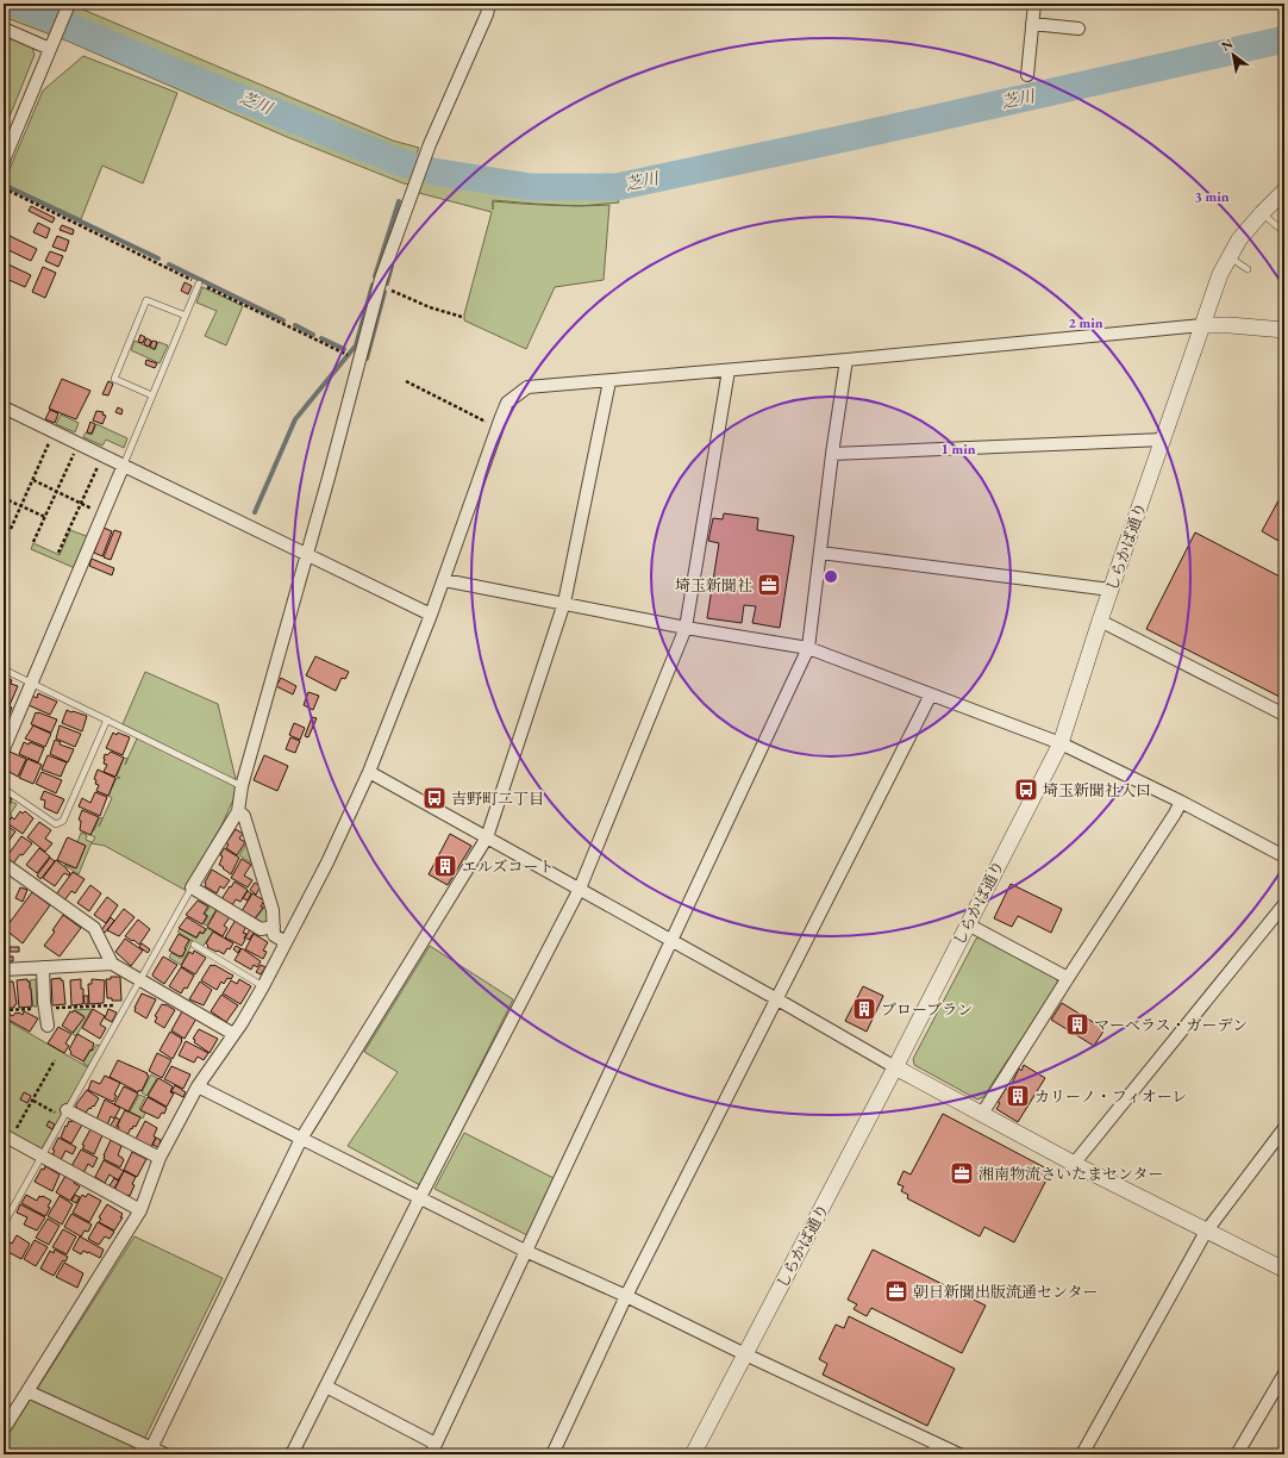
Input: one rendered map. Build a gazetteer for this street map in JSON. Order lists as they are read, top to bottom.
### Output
{
  "streets": {
    "street": ["しらかば通り"]
  },
  "water": ["芝川"],
  "places": {
    "office": ["埼玉新聞社", "湘南物流さいたまセンター", "朝日新聞出版流通センター"],
    "bus stop": ["埼玉新聞社入口", "吉野町二丁目"],
    "building": [
      "エルズコート",
      "ブローブラン",
      "マーベラス・ガーデン",
      "カリーノ・フィオーレ"
    ]
  },
  "north": "top left",
  "rings": ["3 min", "2 min", "1 min"]
}
